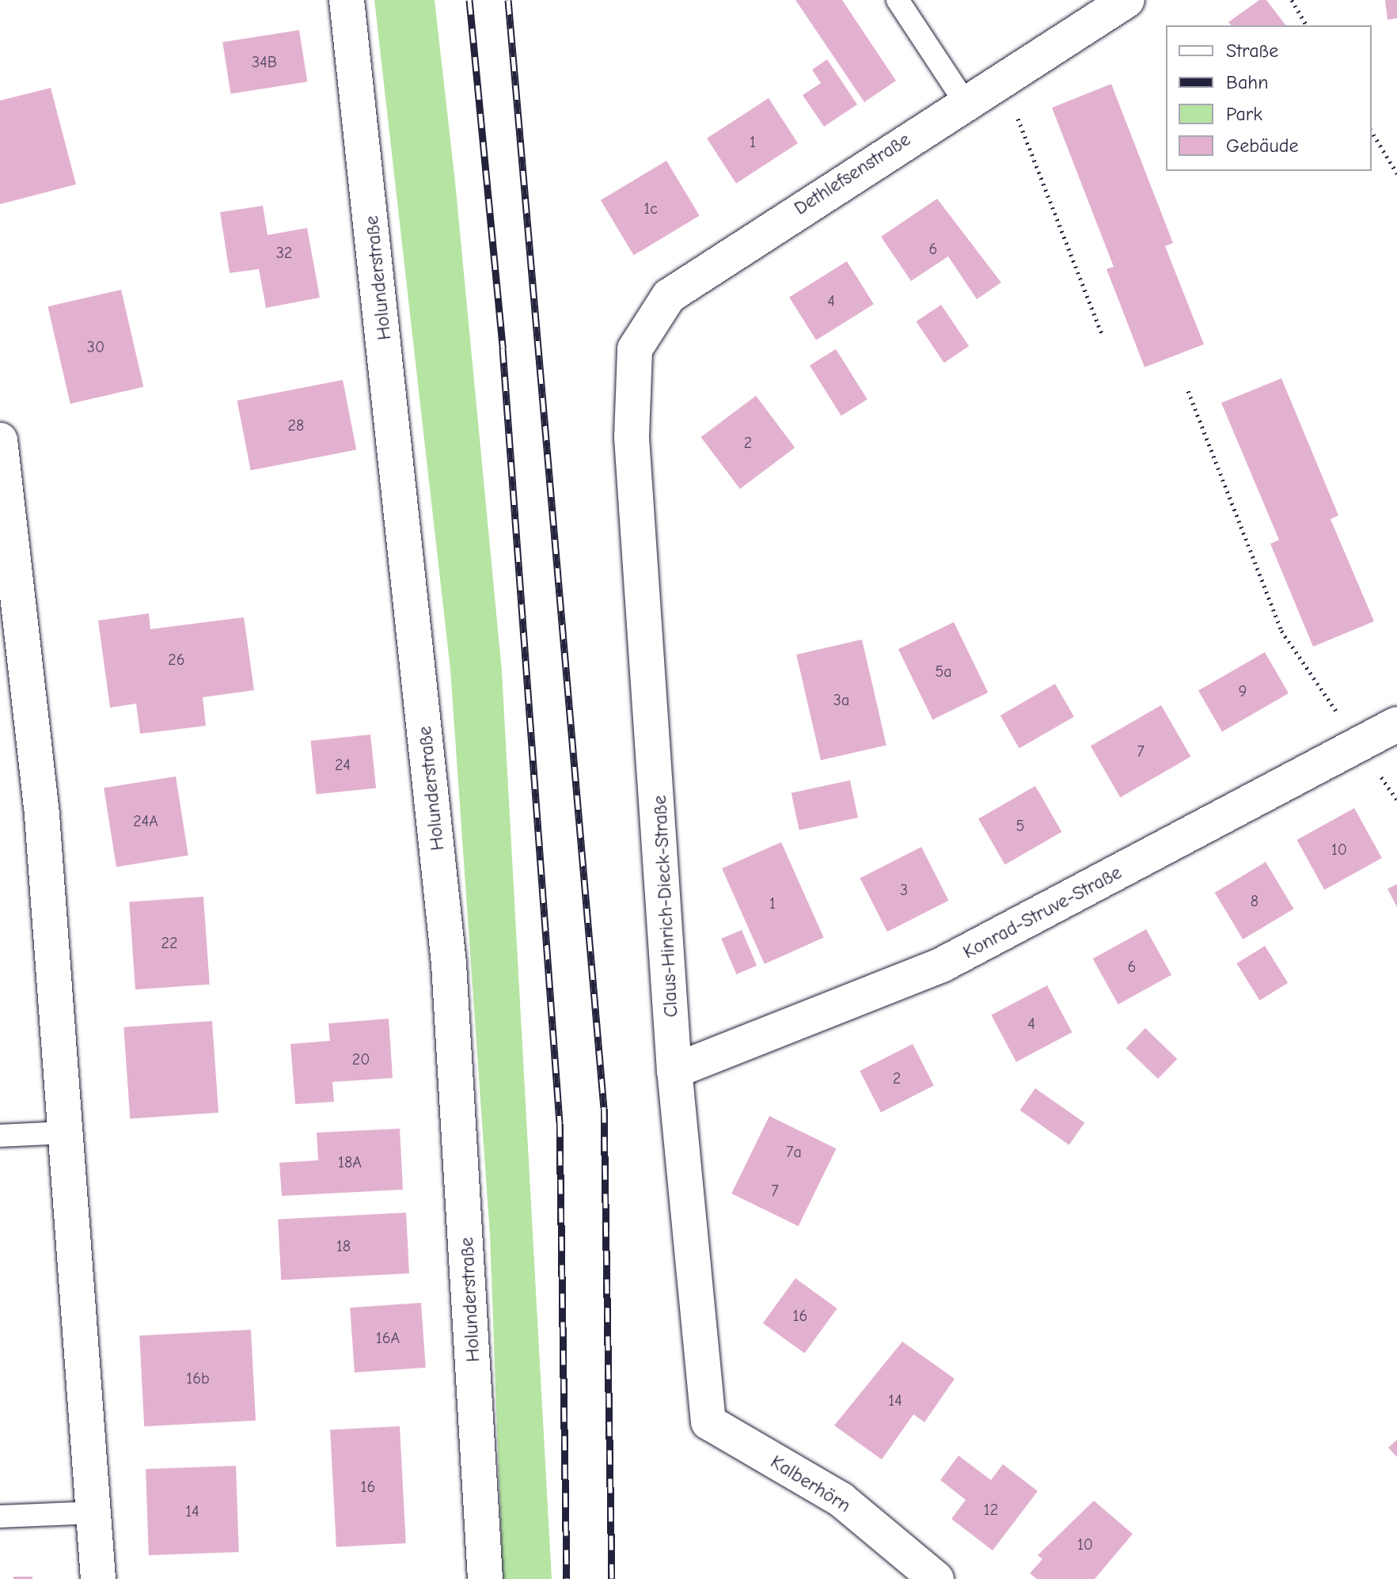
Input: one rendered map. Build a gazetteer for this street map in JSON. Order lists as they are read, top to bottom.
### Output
{
  "streets": {
    "street": [
      "Dethlefsenstraße",
      "Holunderstraße",
      "Claus-Hinrich-Dieck-Straße",
      "Konrad-Struve-Straße",
      "Kalberhörn"
    ]
  },
  "crossings": [
    ["Dethlefsenstraße", "Claus-Hinrich-Dieck-Straße"],
    ["Claus-Hinrich-Dieck-Straße", "Konrad-Struve-Straße"],
    ["Claus-Hinrich-Dieck-Straße", "Kalberhörn"]
  ],
  "house_numbers": [
    "34B",
    "1",
    "1c",
    "6",
    "32",
    "4",
    "30",
    "28",
    "2",
    "26",
    "5a",
    "9",
    "3a",
    "7",
    "24",
    "24A",
    "5",
    "10",
    "3",
    "8",
    "1",
    "22",
    "6",
    "4",
    "20",
    "2",
    "7a",
    "18A",
    "7",
    "18",
    "16",
    "16A",
    "16b",
    "14",
    "16",
    "12",
    "14",
    "10"
  ],
  "legend": [
    "Straße",
    "Bahn",
    "Park",
    "Gebäude"
  ]
}
